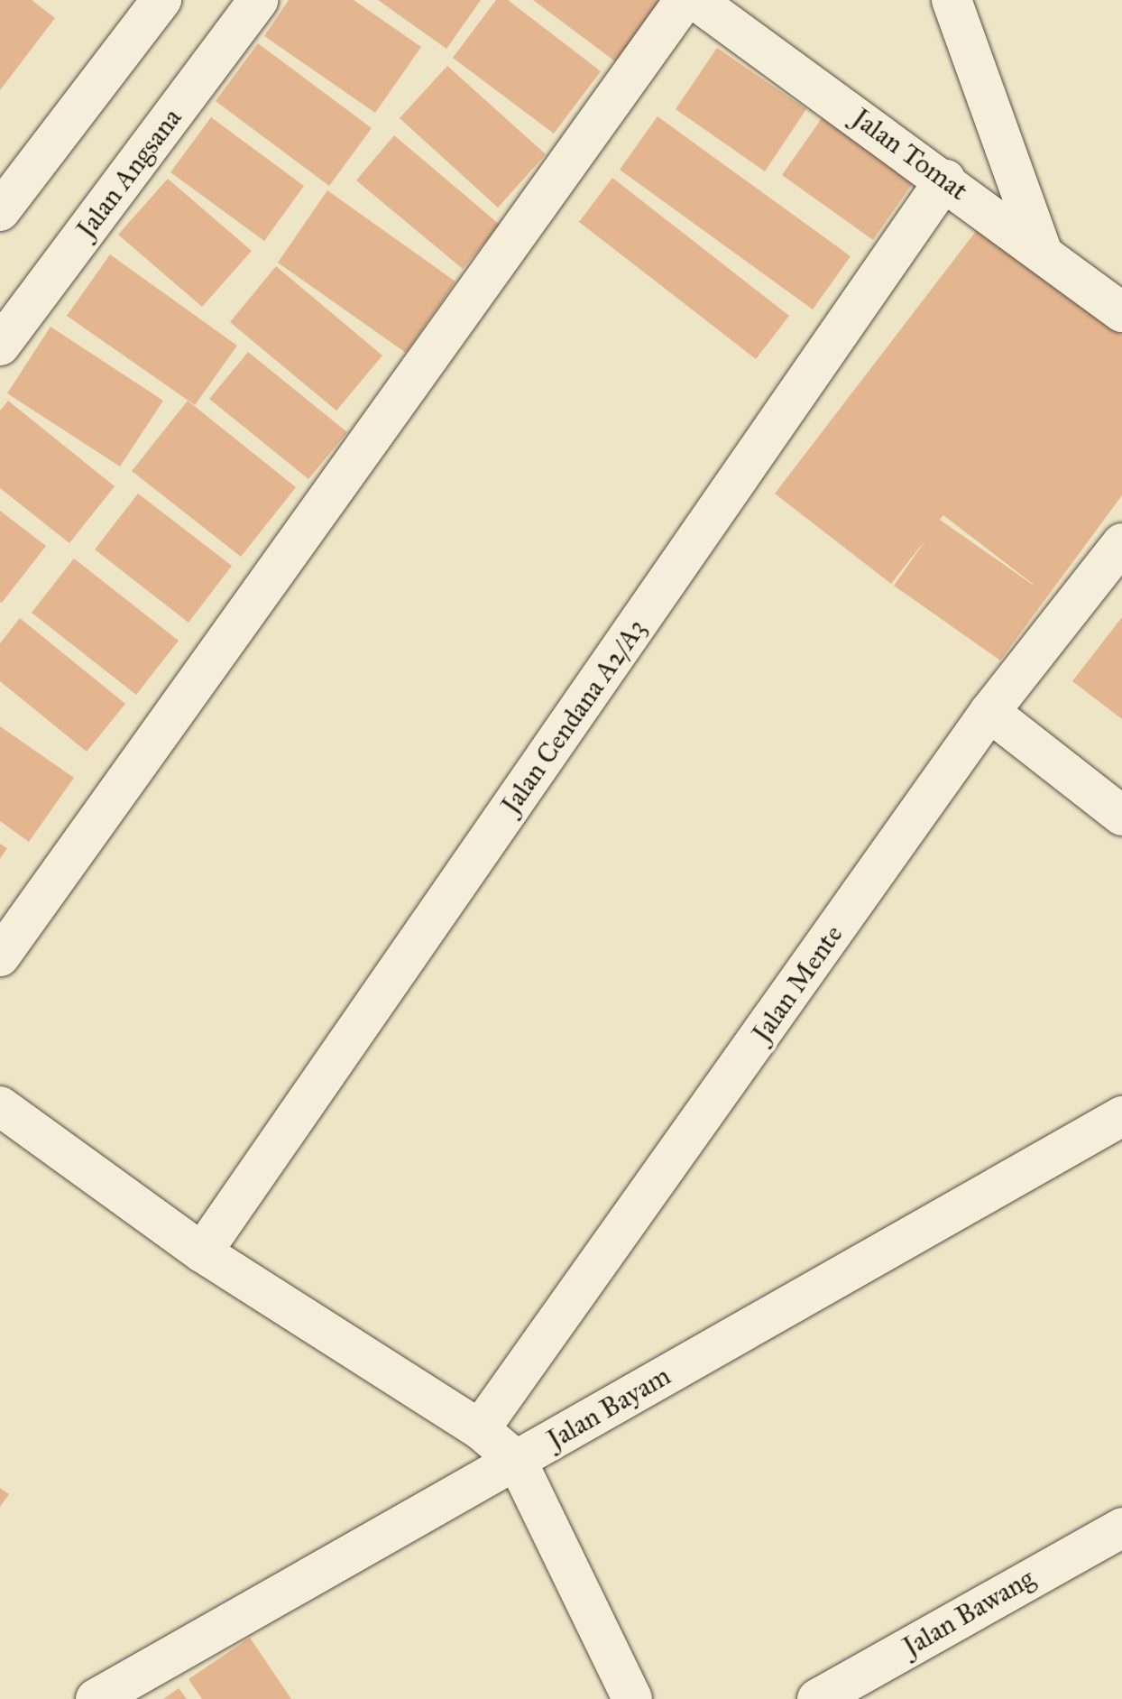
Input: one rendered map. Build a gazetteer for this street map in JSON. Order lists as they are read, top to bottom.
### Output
{
  "streets": {
    "street": [
      "Jalan Tomat",
      "Jalan Angsana",
      "Jalan Cendana A2/A3",
      "Jalan Mente",
      "Jalan Bayam",
      "Jalan Bawang"
    ]
  },
  "crossings": [
    ["Jalan Tomat", "Jalan Cendana A2/A3"]
  ]
}
